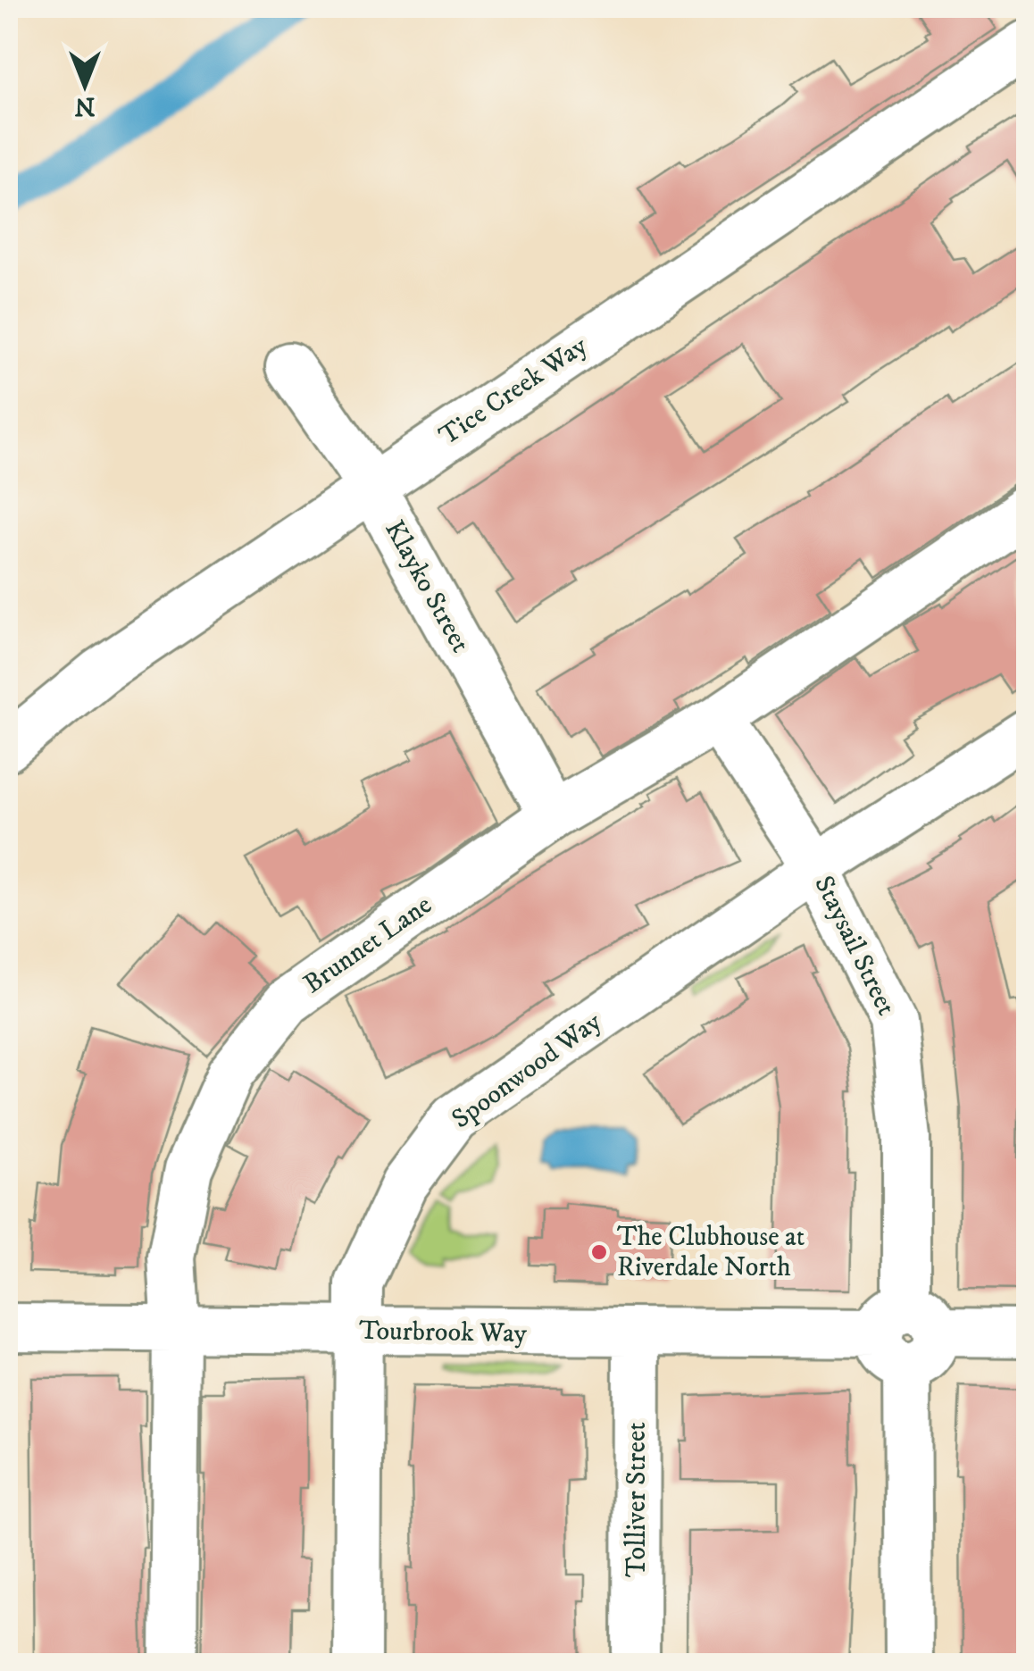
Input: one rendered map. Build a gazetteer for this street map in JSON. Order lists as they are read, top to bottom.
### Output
{
  "streets": {
    "street": [
      "Tice Creek Way",
      "Klayko Street",
      "Brunnet Lane",
      "Staysail Street",
      "Spoonwood Way",
      "Tourbrook Way",
      "Tolliver Street"
    ]
  },
  "crossings": [
    ["Tice Creek Way", "Klayko Street"],
    ["Klayko Street", "Brunnet Lane"],
    ["Brunnet Lane", "Staysail Street"],
    ["Brunnet Lane", "Tourbrook Way"],
    ["Staysail Street", "Spoonwood Way"],
    ["Staysail Street", "Tourbrook Way"],
    ["Spoonwood Way", "Tourbrook Way"],
    ["Tourbrook Way", "Tolliver Street"]
  ],
  "places": ["The Clubhouse at Riverdale North"],
  "north": "bottom"
}
